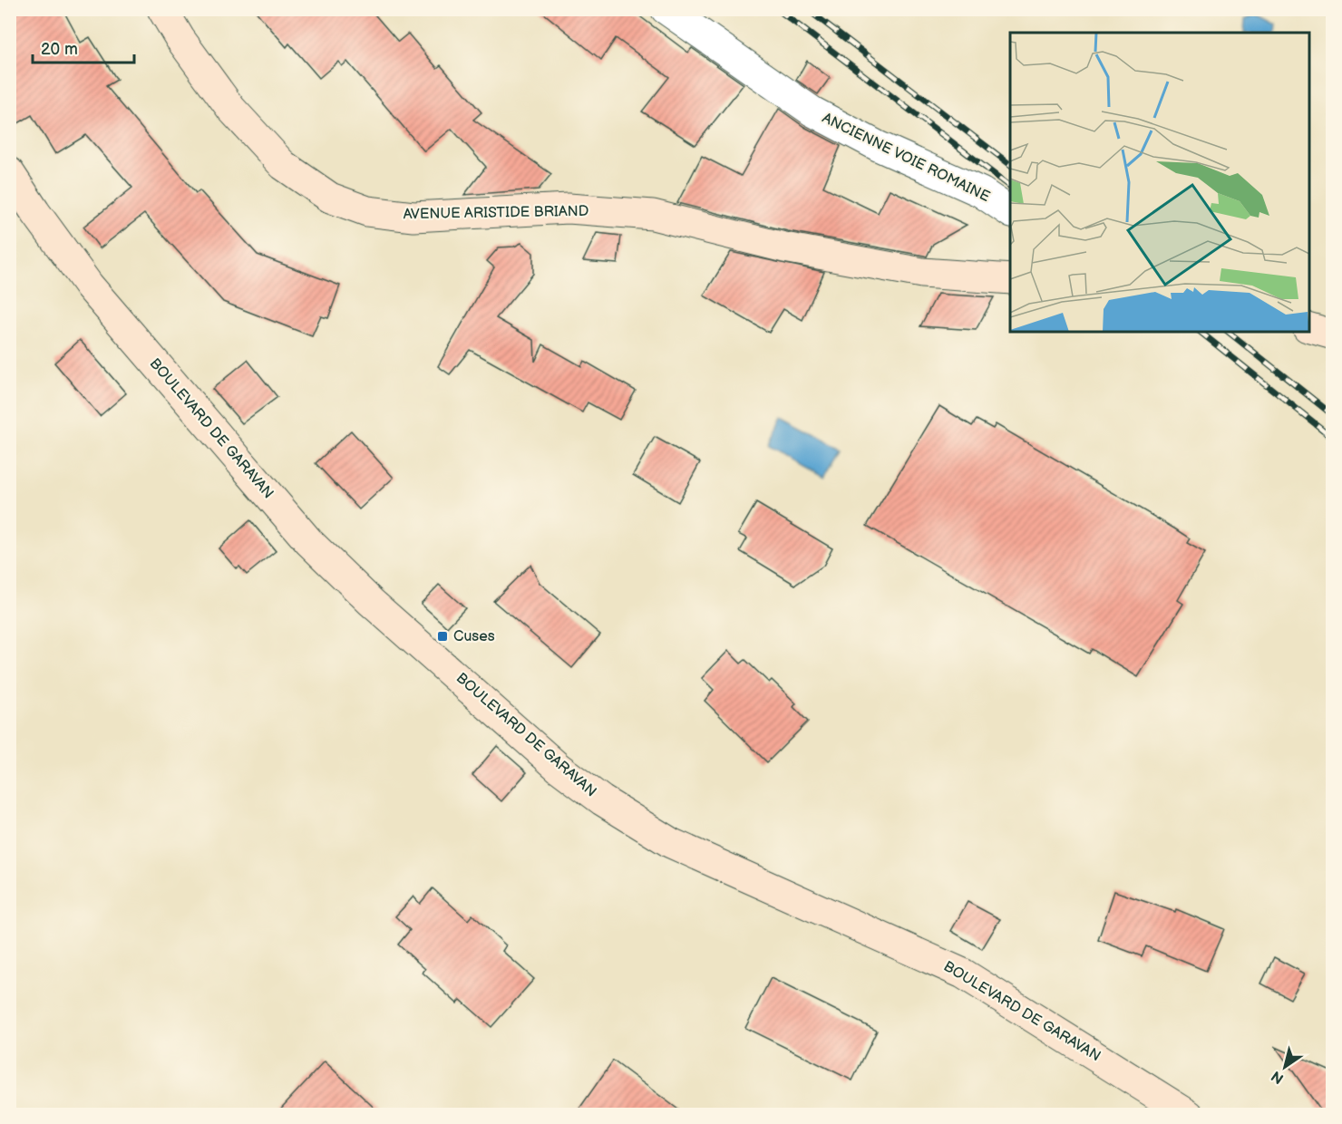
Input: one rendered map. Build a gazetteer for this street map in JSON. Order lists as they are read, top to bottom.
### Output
{
  "streets": {
    "street": ["ANCIENNE VOIE ROMAINE", "AVENUE ARISTIDE BRIAND", "BOULEVARD DE GARAVAN"]
  },
  "places": {
    "transit": ["Cuses"]
  },
  "scale_bar": "20 m",
  "north": "bottom left"
}
